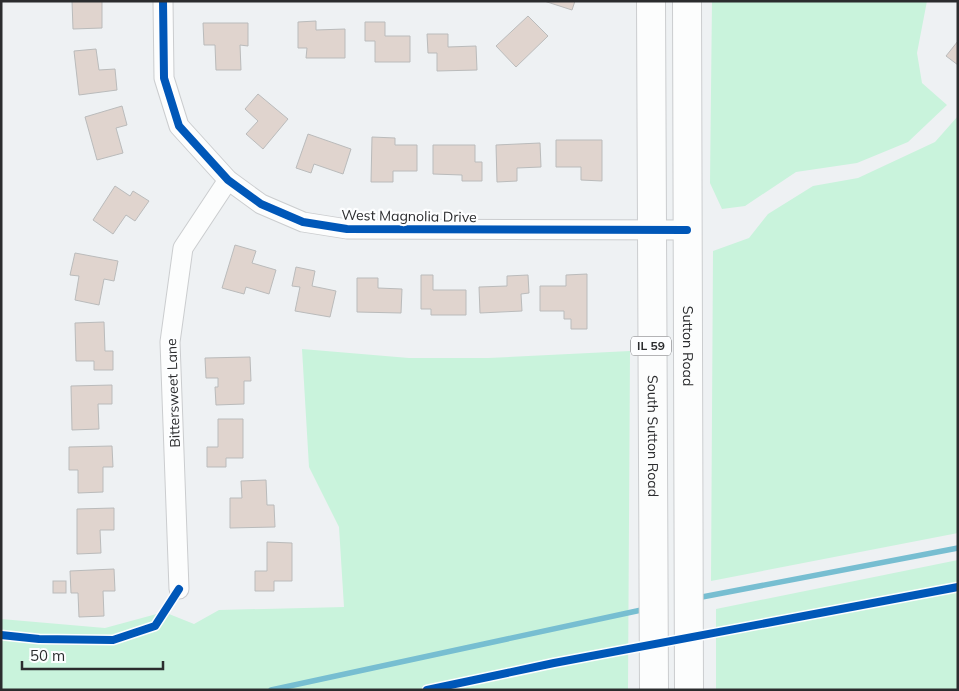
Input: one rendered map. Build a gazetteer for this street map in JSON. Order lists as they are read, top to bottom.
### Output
{
  "streets": {
    "main road": ["IL 59", "Sutton Road", "South Sutton Road"],
    "street": ["West Magnolia Drive", "Bittersweet Lane"]
  },
  "crossings": [
    ["West Magnolia Drive", "Sutton Road"],
    ["West Magnolia Drive", "Bittersweet Lane"],
    ["West Magnolia Drive", "South Sutton Road"]
  ],
  "scale_bar": "50 m"
}
